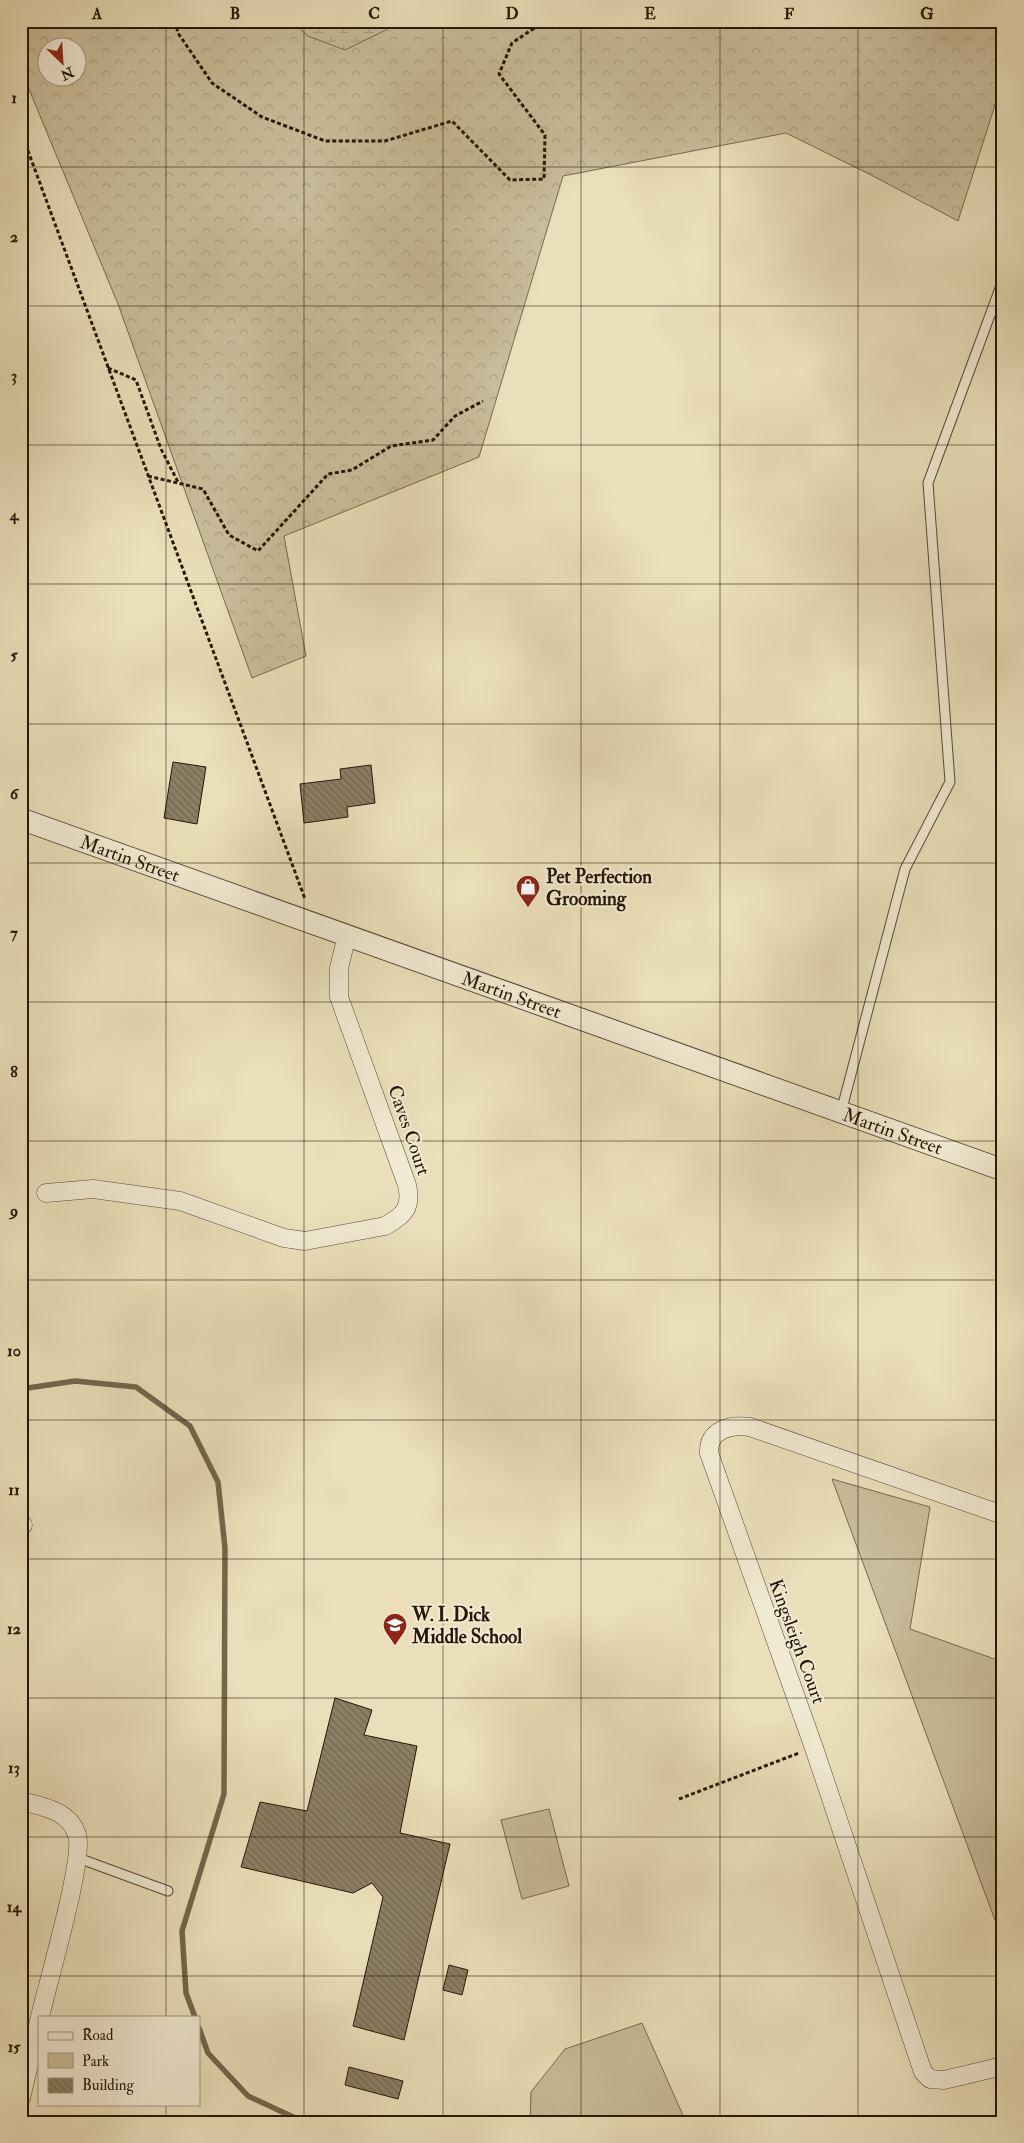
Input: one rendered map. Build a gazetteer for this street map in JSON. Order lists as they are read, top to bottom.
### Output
{
  "streets": {
    "street": ["Martin Street", "Caves Court", "Kingsleigh Court"]
  },
  "crossings": [
    ["Martin Street", "Caves Court"]
  ],
  "places": {
    "shop": ["Pet Perfection Grooming"],
    "school or university": ["W. I. Dick Middle School"]
  },
  "legend": ["Road", "Park", "Building"],
  "north": "bottom right",
  "grid": {
    "columns": [
      "A",
      "B",
      "C",
      "D",
      "E",
      "F",
      "G"
    ],
    "rows": [
      "1",
      "2",
      "3",
      "4",
      "5",
      "6",
      "7",
      "8",
      "9",
      "10",
      "11",
      "12",
      "13",
      "14",
      "15"
    ]
  }
}
